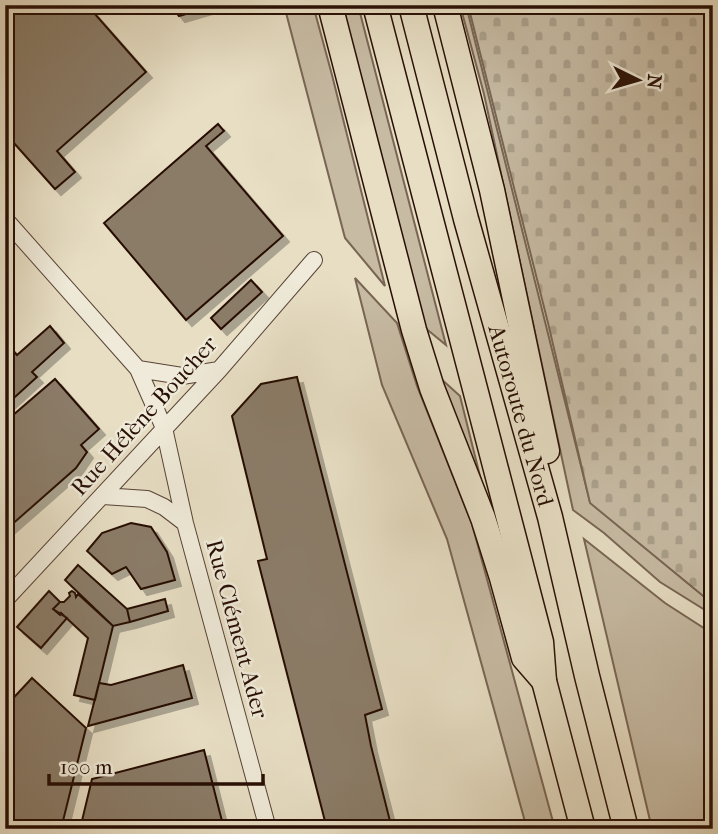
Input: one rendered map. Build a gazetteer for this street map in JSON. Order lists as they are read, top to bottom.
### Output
{
  "streets": {
    "highway": ["Autoroute du Nord"],
    "street": ["Rue Hélène Boucher", "Rue Clément Ader"]
  },
  "crossings": [
    ["Rue Hélène Boucher", "Rue Clément Ader"]
  ],
  "scale_bar": "100 m",
  "north": "right"
}
